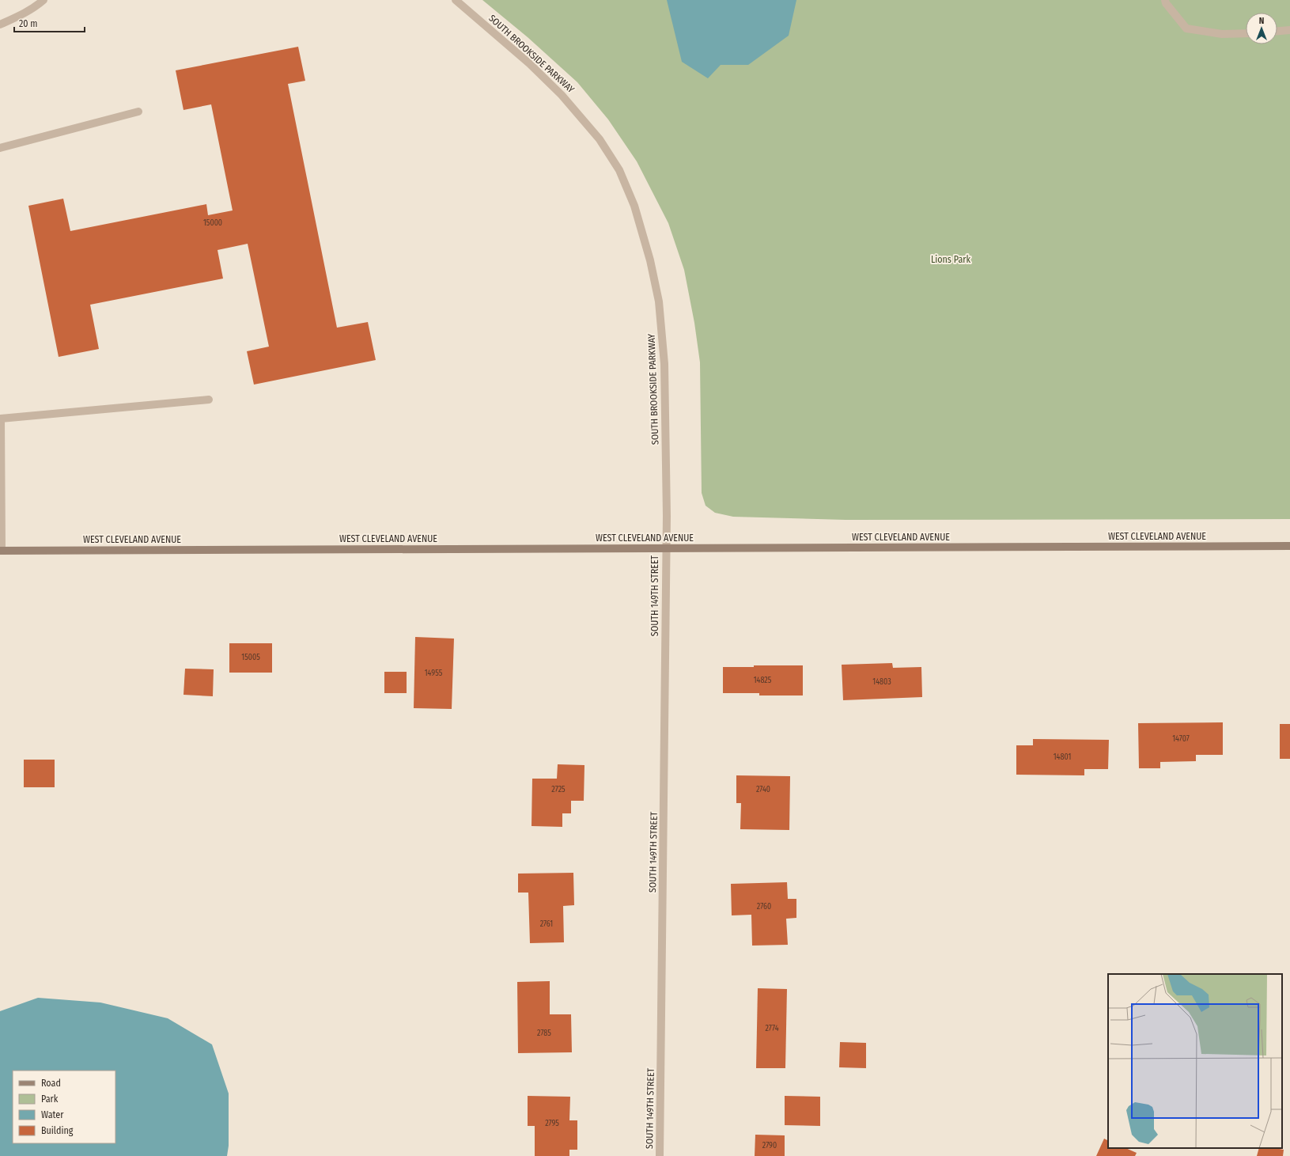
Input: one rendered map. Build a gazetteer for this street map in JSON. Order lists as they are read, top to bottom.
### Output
{
  "streets": {
    "main road": ["WEST CLEVELAND AVENUE"],
    "street": ["SOUTH BROOKSIDE PARKWAY", "SOUTH 149TH STREET"]
  },
  "crossings": [
    ["SOUTH BROOKSIDE PARKWAY", "WEST CLEVELAND AVENUE"],
    ["SOUTH BROOKSIDE PARKWAY", "SOUTH 149TH STREET"],
    ["WEST CLEVELAND AVENUE", "SOUTH 149TH STREET"]
  ],
  "parks": ["Lions Park"],
  "house_numbers": [
    "15000",
    "15005",
    "14955",
    "14825",
    "14803",
    "14707",
    "14801",
    "2725",
    "2740",
    "2760",
    "2761",
    "2774",
    "2785",
    "2795",
    "2790"
  ],
  "legend": [
    "Road",
    "Park",
    "Water",
    "Building"
  ],
  "scale_bar": "20 m",
  "north": "top"
}
